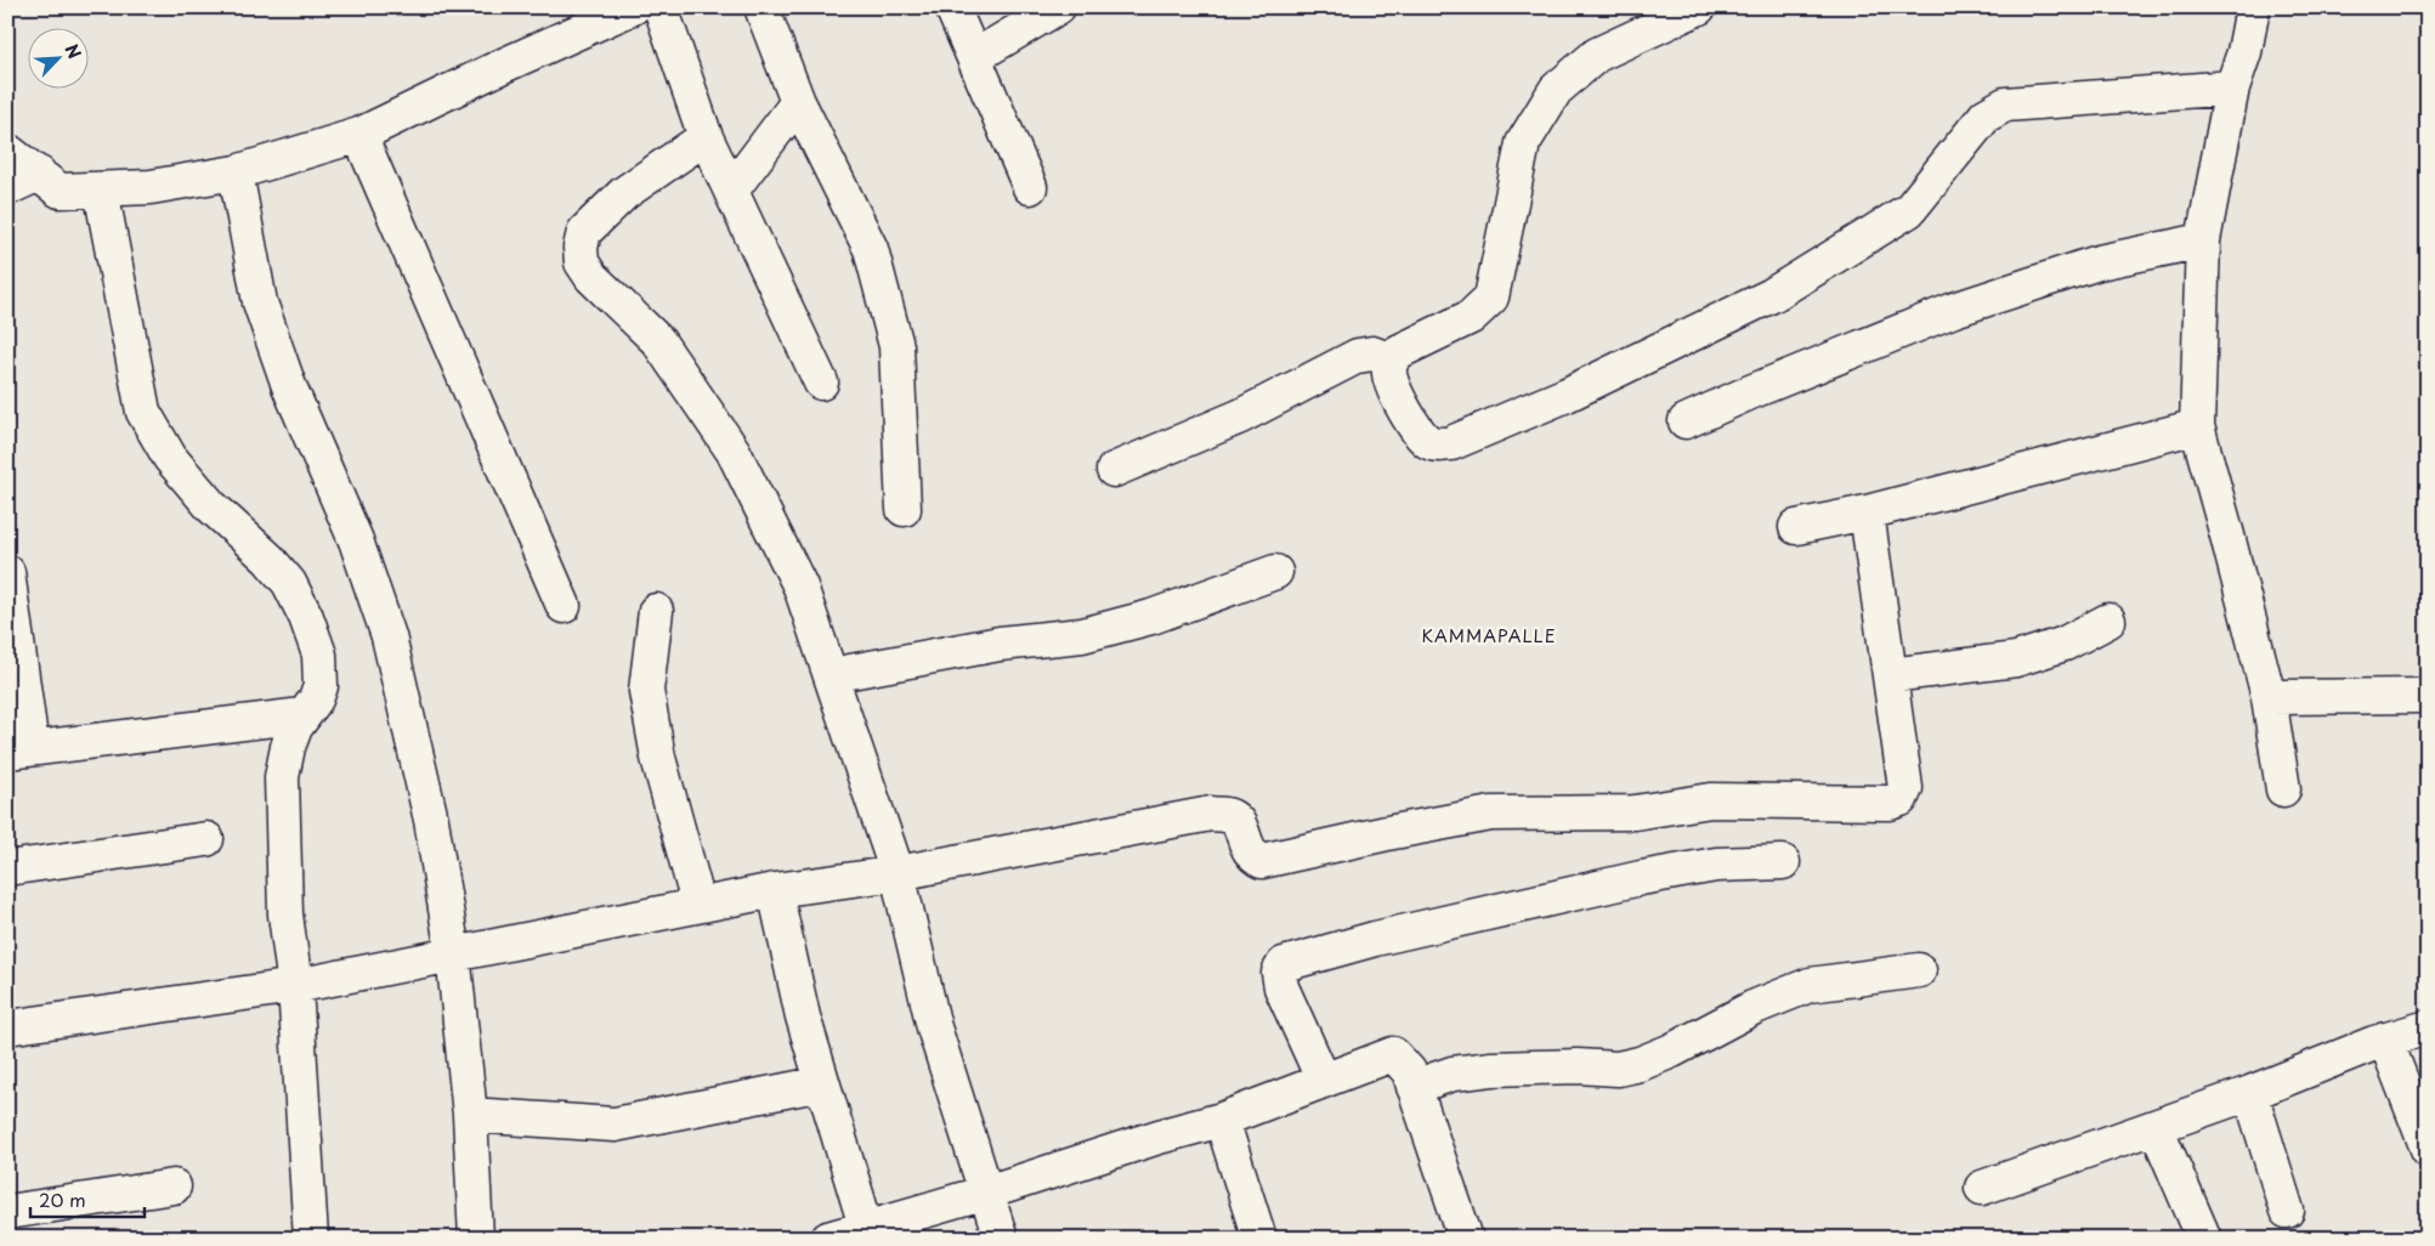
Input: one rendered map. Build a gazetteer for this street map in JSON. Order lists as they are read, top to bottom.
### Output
{
  "districts": ["KAMMAPALLE"],
  "scale_bar": "20 m",
  "north": "top right"
}
